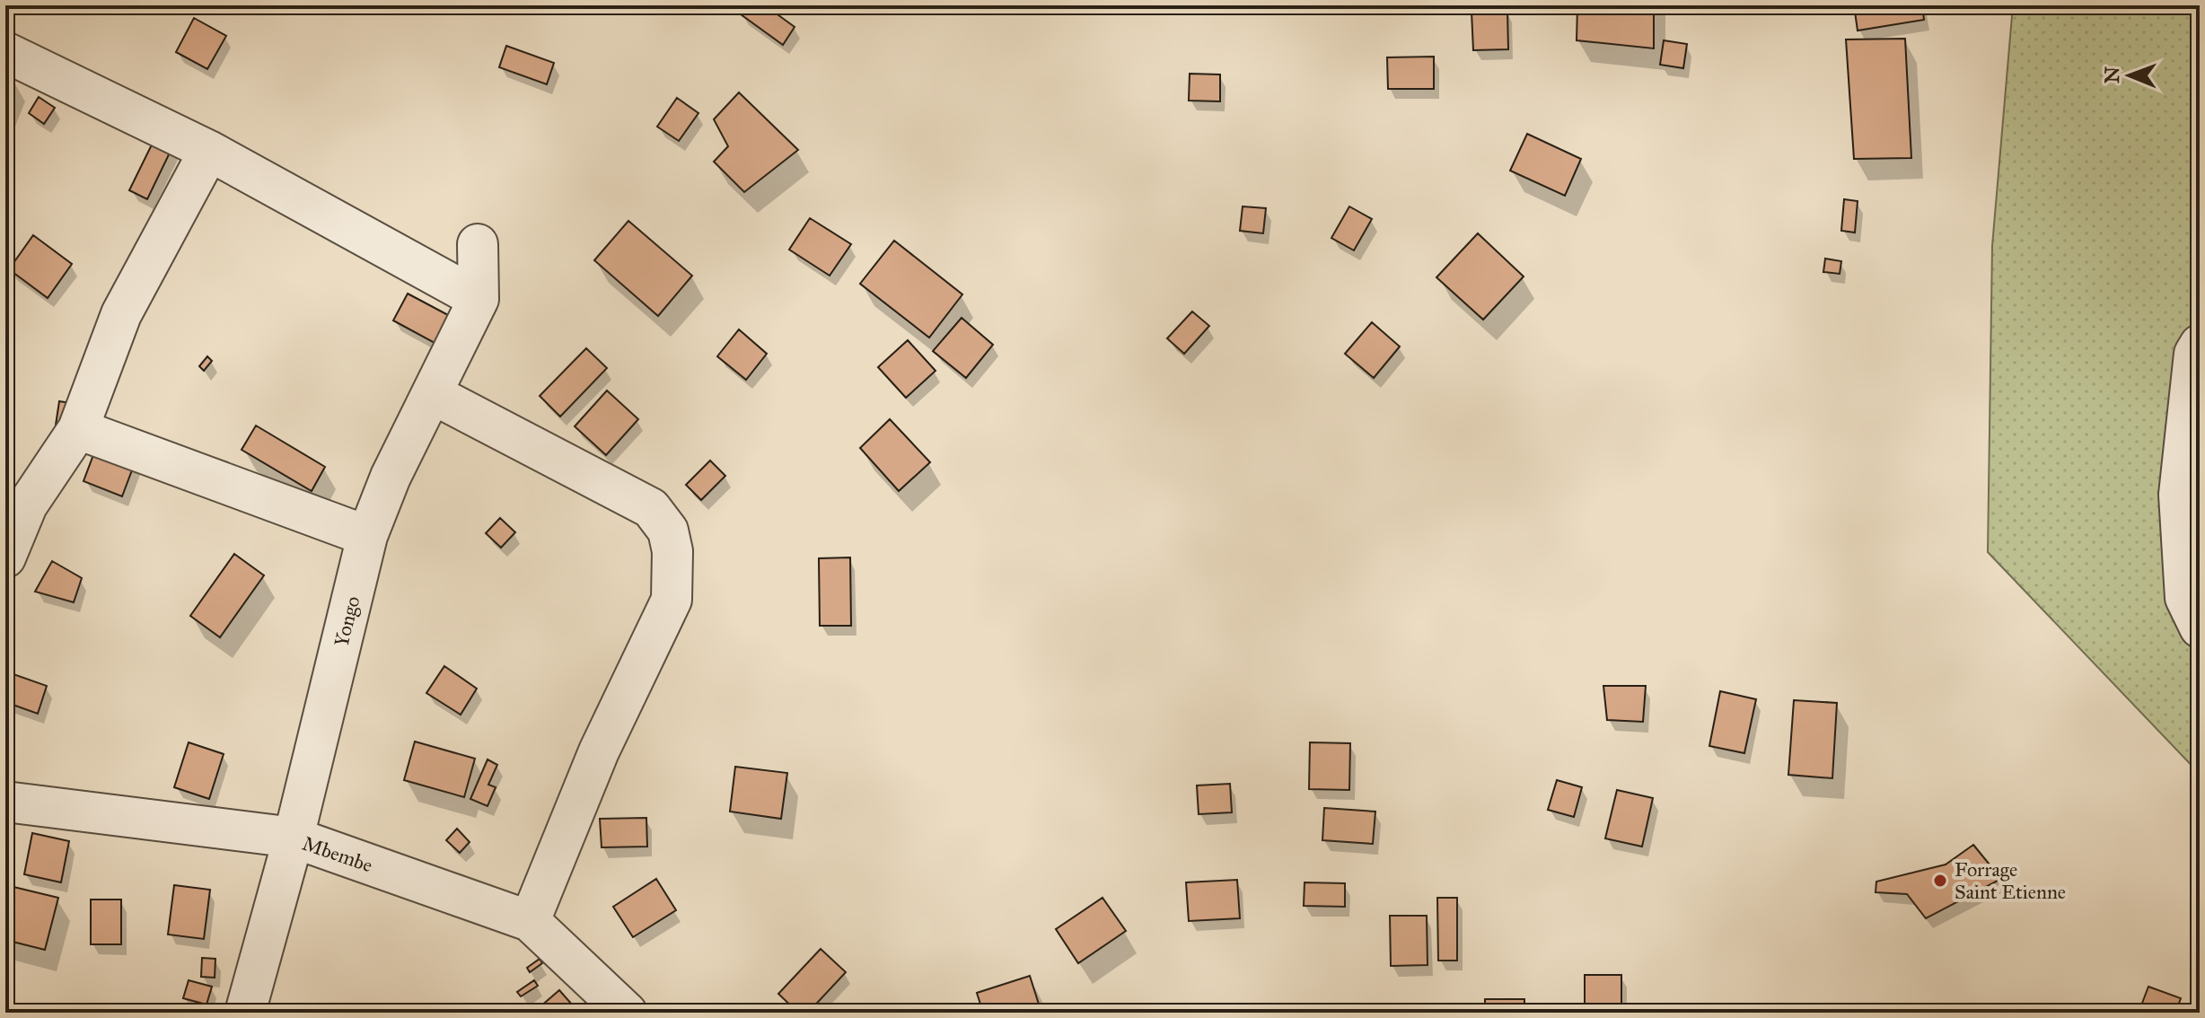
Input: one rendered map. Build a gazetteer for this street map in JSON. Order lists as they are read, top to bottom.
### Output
{
  "streets": {
    "street": ["Yongo", "Mbembe"]
  },
  "crossings": [
    ["Yongo", "Mbembe"]
  ],
  "places": ["Forrage Saint Etienne"],
  "north": "left"
}
